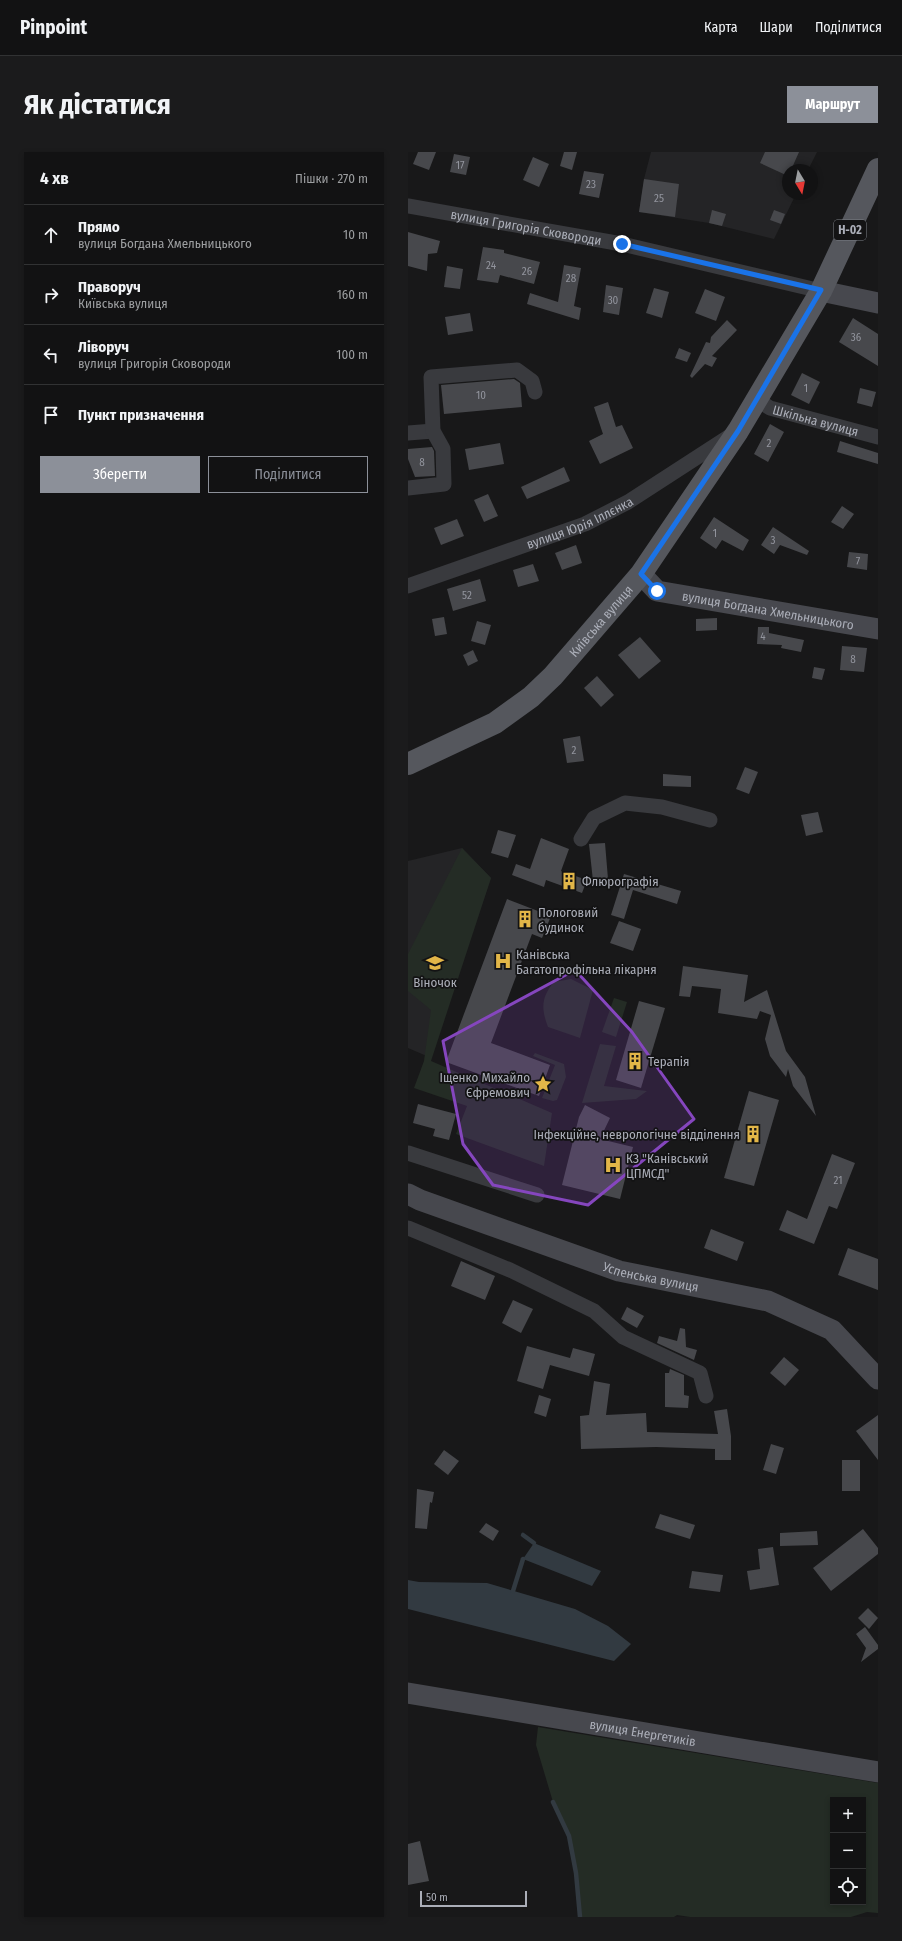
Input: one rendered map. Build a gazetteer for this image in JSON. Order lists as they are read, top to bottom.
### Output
{
  "streets": {
    "main road": ["Н-02", "Київська вулиця"],
    "street": [
      "вулиця Григорія Сковороди",
      "Шкільна вулиця",
      "вулиця Юрія Іллєнка",
      "вулиця Богдана Хмельницького",
      "Успенська вулиця",
      "вулиця Енергетиків"
    ]
  },
  "crossings": [
    ["вулиця Григорія Сковороди", "Київська вулиця"],
    ["Шкільна вулиця", "Київська вулиця"],
    ["вулиця Юрія Іллєнка", "Київська вулиця"],
    ["вулиця Богдана Хмельницького", "Київська вулиця"]
  ],
  "places": {
    "building": [
      "Флюрографія",
      "Пологовий будинок",
      "Терапія",
      "Інфекційне, неврологічне відділення"
    ],
    "hospital": ["Канівська Багатопрофільна лікарня", "КЗ \"Канівський ЦПМСД\""],
    "school or university": ["Віночок"],
    "place": ["Іщенко Михайло Єфремович"]
  },
  "house_numbers": [
    "17",
    "23",
    "25",
    "24",
    "26",
    "28",
    "30",
    "36",
    "1",
    "10",
    "2",
    "8",
    "1",
    "3",
    "7",
    "52",
    "4",
    "8",
    "2",
    "21"
  ],
  "scale_bar": "50 m",
  "north": "bottom",
  "page": {
    "header": "Pinpoint",
    "nav": ["Карта", "Шари", "Поділитися"],
    "buttons": [
      "Маршрут",
      ["Зберегти", "Поділитися"]
    ],
    "title": "Як дістатися",
    "heading": ["4 хв", "Пішки · 270 m"],
    "list": [
      ["Прямо", "вулиця Богдана Хмельницького", "10 m"],
      ["Праворуч", "Київська вулиця", "160 m"],
      ["Ліворуч", "вулиця Григорія Сковороди", "100 m"],
      "Пункт призначення"
    ],
    "map_buttons": ["+", "−"],
    "scale": "50 m"
  }
}
